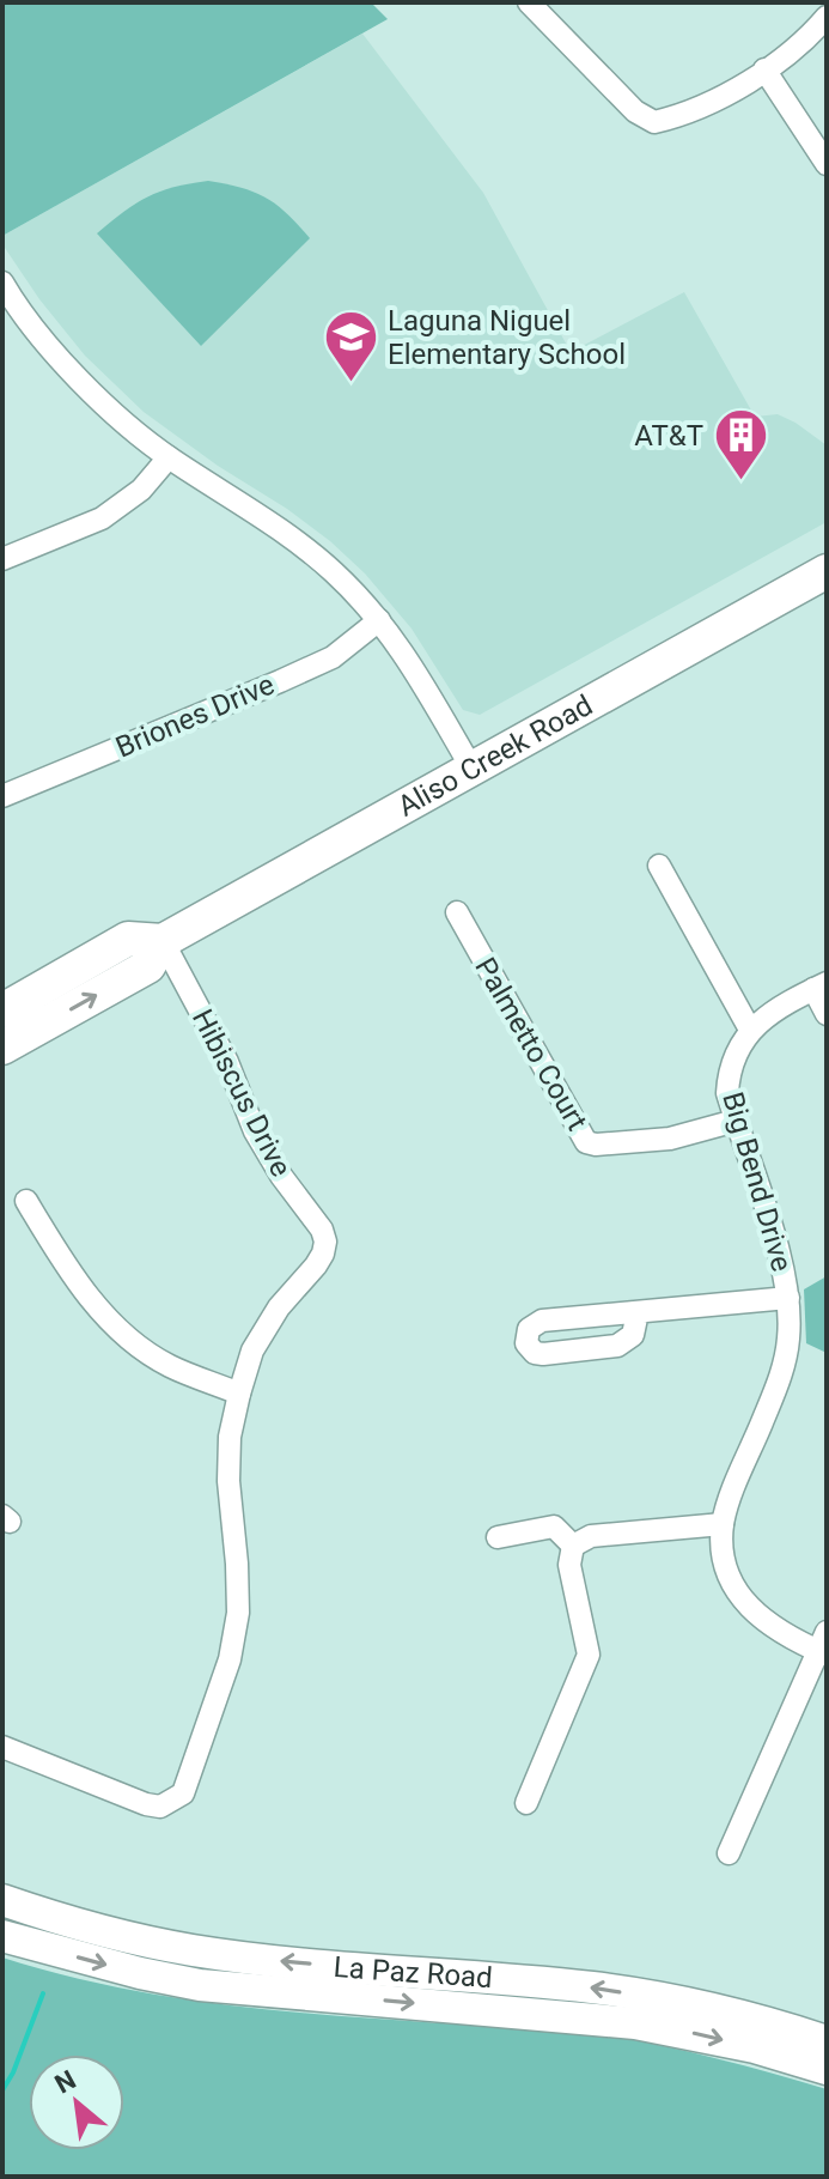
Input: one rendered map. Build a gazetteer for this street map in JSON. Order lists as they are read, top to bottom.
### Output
{
  "streets": {
    "main road": ["Aliso Creek Road", "La Paz Road"],
    "street": [
      "Briones Drive",
      "Palmetto Court",
      "Hibiscus Drive",
      "Big Bend Drive"
    ]
  },
  "crossings": [
    ["Aliso Creek Road", "Hibiscus Drive"],
    ["Palmetto Court", "Big Bend Drive"]
  ],
  "places": {
    "school or university": ["Laguna Niguel Elementary School"],
    "building": ["AT&T"]
  },
  "north": "top left"
}
